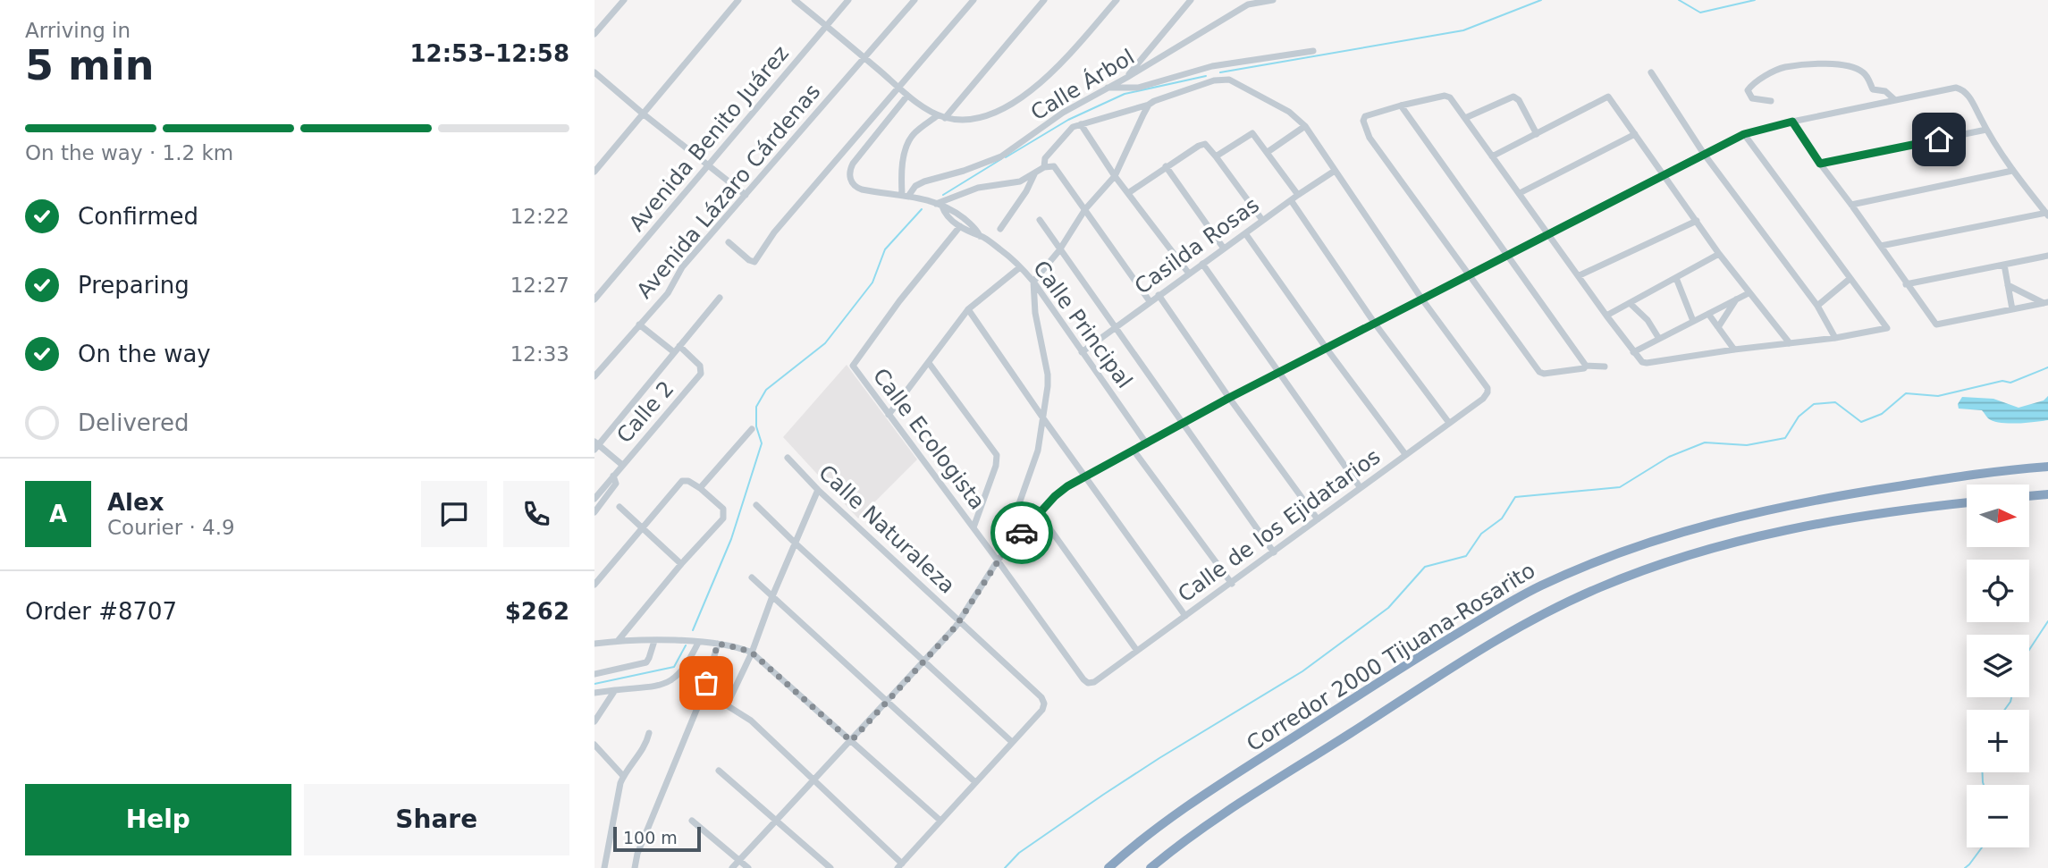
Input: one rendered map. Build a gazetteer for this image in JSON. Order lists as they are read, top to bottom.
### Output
{
  "streets": {
    "highway": ["Corredor 2000 Tijuana-Rosarito"],
    "street": [
      "Calle Árbol",
      "Avenida Benito Juárez",
      "Avenida Lázaro Cárdenas",
      "Casilda Rosas",
      "Calle Principal",
      "Calle 2",
      "Calle Ecologista",
      "Calle de los Ejidatarios",
      "Calle Naturaleza"
    ]
  },
  "crossings": [
    ["Calle Árbol", "Calle Principal"],
    ["Casilda Rosas", "Calle Principal"],
    ["Calle Principal", "Calle Ecologista"],
    ["Calle Ecologista", "Calle de los Ejidatarios"]
  ],
  "scale_bar": "100 m",
  "north": "right",
  "page": {
    "heading": ["5 min", "Arriving in", "12:53–12:58"],
    "panel": [
      "Alex",
      "Courier · 4.9",
      "Order #8707",
      "$262"
    ],
    "bar": "On the way · 1.2 km",
    "list": [
      ["Confirmed", "12:22"],
      ["Preparing", "12:27"],
      ["On the way", "12:33"],
      "Delivered"
    ],
    "round": "A",
    "map_buttons": ["+", "−"],
    "buttons": ["Help", "Share"],
    "scale": "100 m"
  }
}
